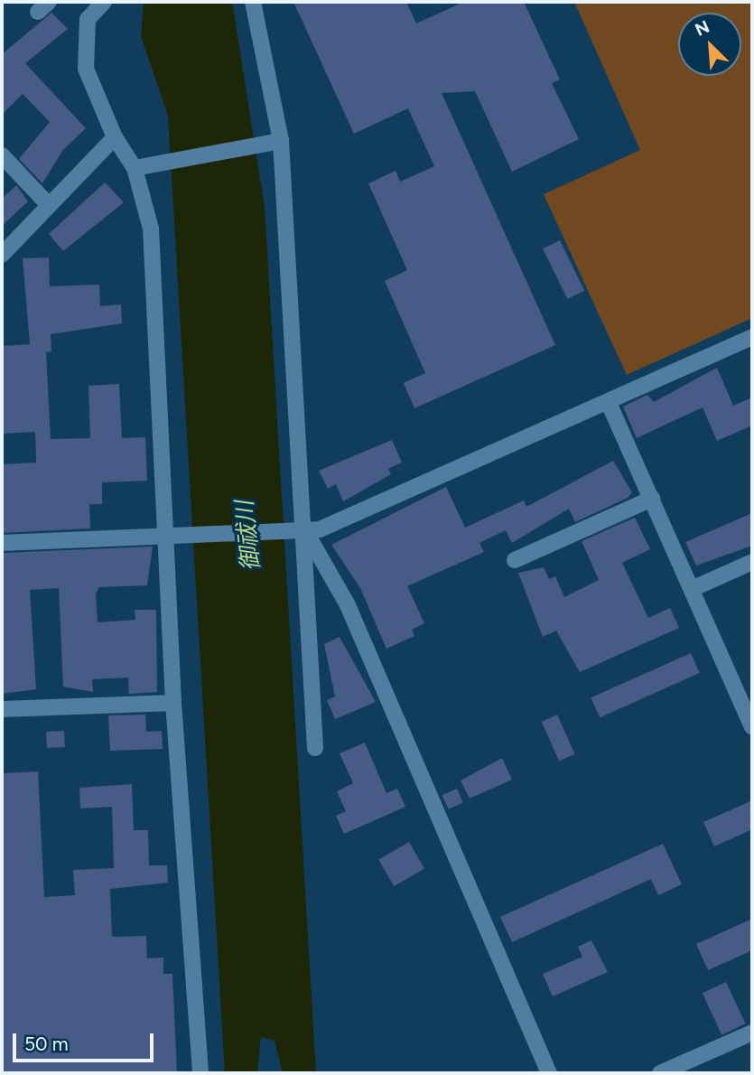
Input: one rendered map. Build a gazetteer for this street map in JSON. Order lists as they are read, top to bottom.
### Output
{
  "water": ["御祓川"],
  "scale_bar": "50 m",
  "north": "top left"
}
